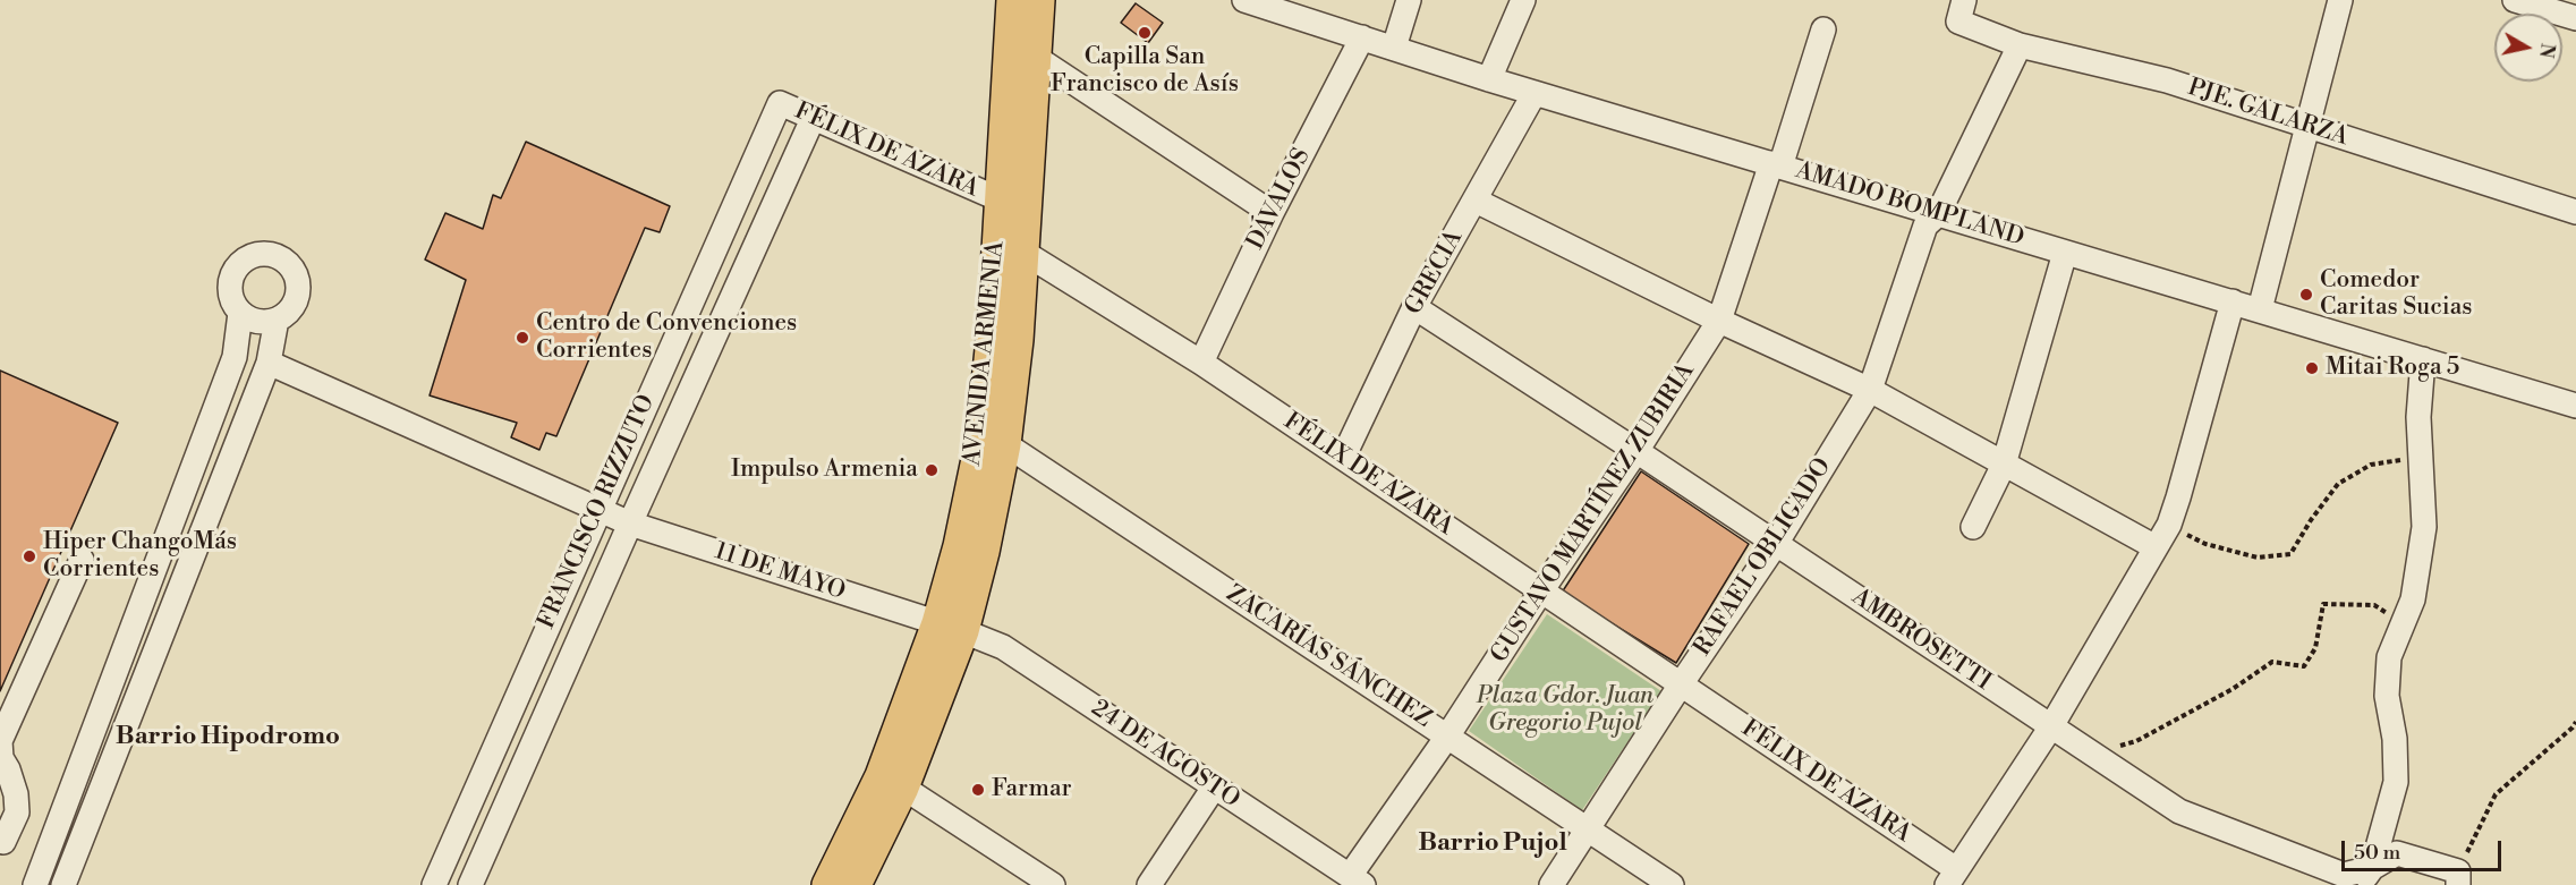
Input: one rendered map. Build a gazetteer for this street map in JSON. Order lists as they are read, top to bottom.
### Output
{
  "streets": {
    "main road": ["AVENIDA ARMENIA"],
    "street": [
      "PJE. GALARZA",
      "FÉLIX DE AZARA",
      "DÁVALOS",
      "AMADO BOMPLAND",
      "GRECIA",
      "FRANCISCO RIZZUTO",
      "GUSTAVO MARTÍNEZ ZUBIRIA",
      "RAFAEL OBLIGADO",
      "11 DE MAYO",
      "AMBROSETTI",
      "ZACARÍAS SÁNCHEZ",
      "24 DE AGOSTO"
    ]
  },
  "crossings": [
    ["FÉLIX DE AZARA", "DÁVALOS"],
    ["FÉLIX DE AZARA", "GRECIA"],
    ["FÉLIX DE AZARA", "AVENIDA ARMENIA"],
    ["FÉLIX DE AZARA", "FRANCISCO RIZZUTO"],
    ["FÉLIX DE AZARA", "GUSTAVO MARTÍNEZ ZUBIRIA"],
    ["FÉLIX DE AZARA", "RAFAEL OBLIGADO"],
    ["DÁVALOS", "AMADO BOMPLAND"],
    ["AMADO BOMPLAND", "GRECIA"],
    ["AMADO BOMPLAND", "GUSTAVO MARTÍNEZ ZUBIRIA"],
    ["AMADO BOMPLAND", "RAFAEL OBLIGADO"],
    ["GRECIA", "AMBROSETTI"],
    ["AVENIDA ARMENIA", "11 DE MAYO"],
    ["AVENIDA ARMENIA", "ZACARÍAS SÁNCHEZ"],
    ["AVENIDA ARMENIA", "24 DE AGOSTO"],
    ["FRANCISCO RIZZUTO", "11 DE MAYO"],
    ["GUSTAVO MARTÍNEZ ZUBIRIA", "AMBROSETTI"],
    ["GUSTAVO MARTÍNEZ ZUBIRIA", "ZACARÍAS SÁNCHEZ"],
    ["GUSTAVO MARTÍNEZ ZUBIRIA", "24 DE AGOSTO"],
    ["RAFAEL OBLIGADO", "AMBROSETTI"],
    ["RAFAEL OBLIGADO", "ZACARÍAS SÁNCHEZ"],
    ["11 DE MAYO", "24 DE AGOSTO"]
  ],
  "districts": ["Barrio Hipodromo", "Barrio Pujol"],
  "parks": ["Plaza Gdor. Juan Gregorio Pujol"],
  "places": [
    "Capilla San Francisco de Asís",
    "Comedor Caritas Sucias",
    "Centro de Convenciones Corrientes",
    "Mitai Roga 5",
    "Impulso Armenia",
    "Hiper ChangoMás Corrientes",
    "Farmar"
  ],
  "scale_bar": "50 m",
  "north": "right"
}
